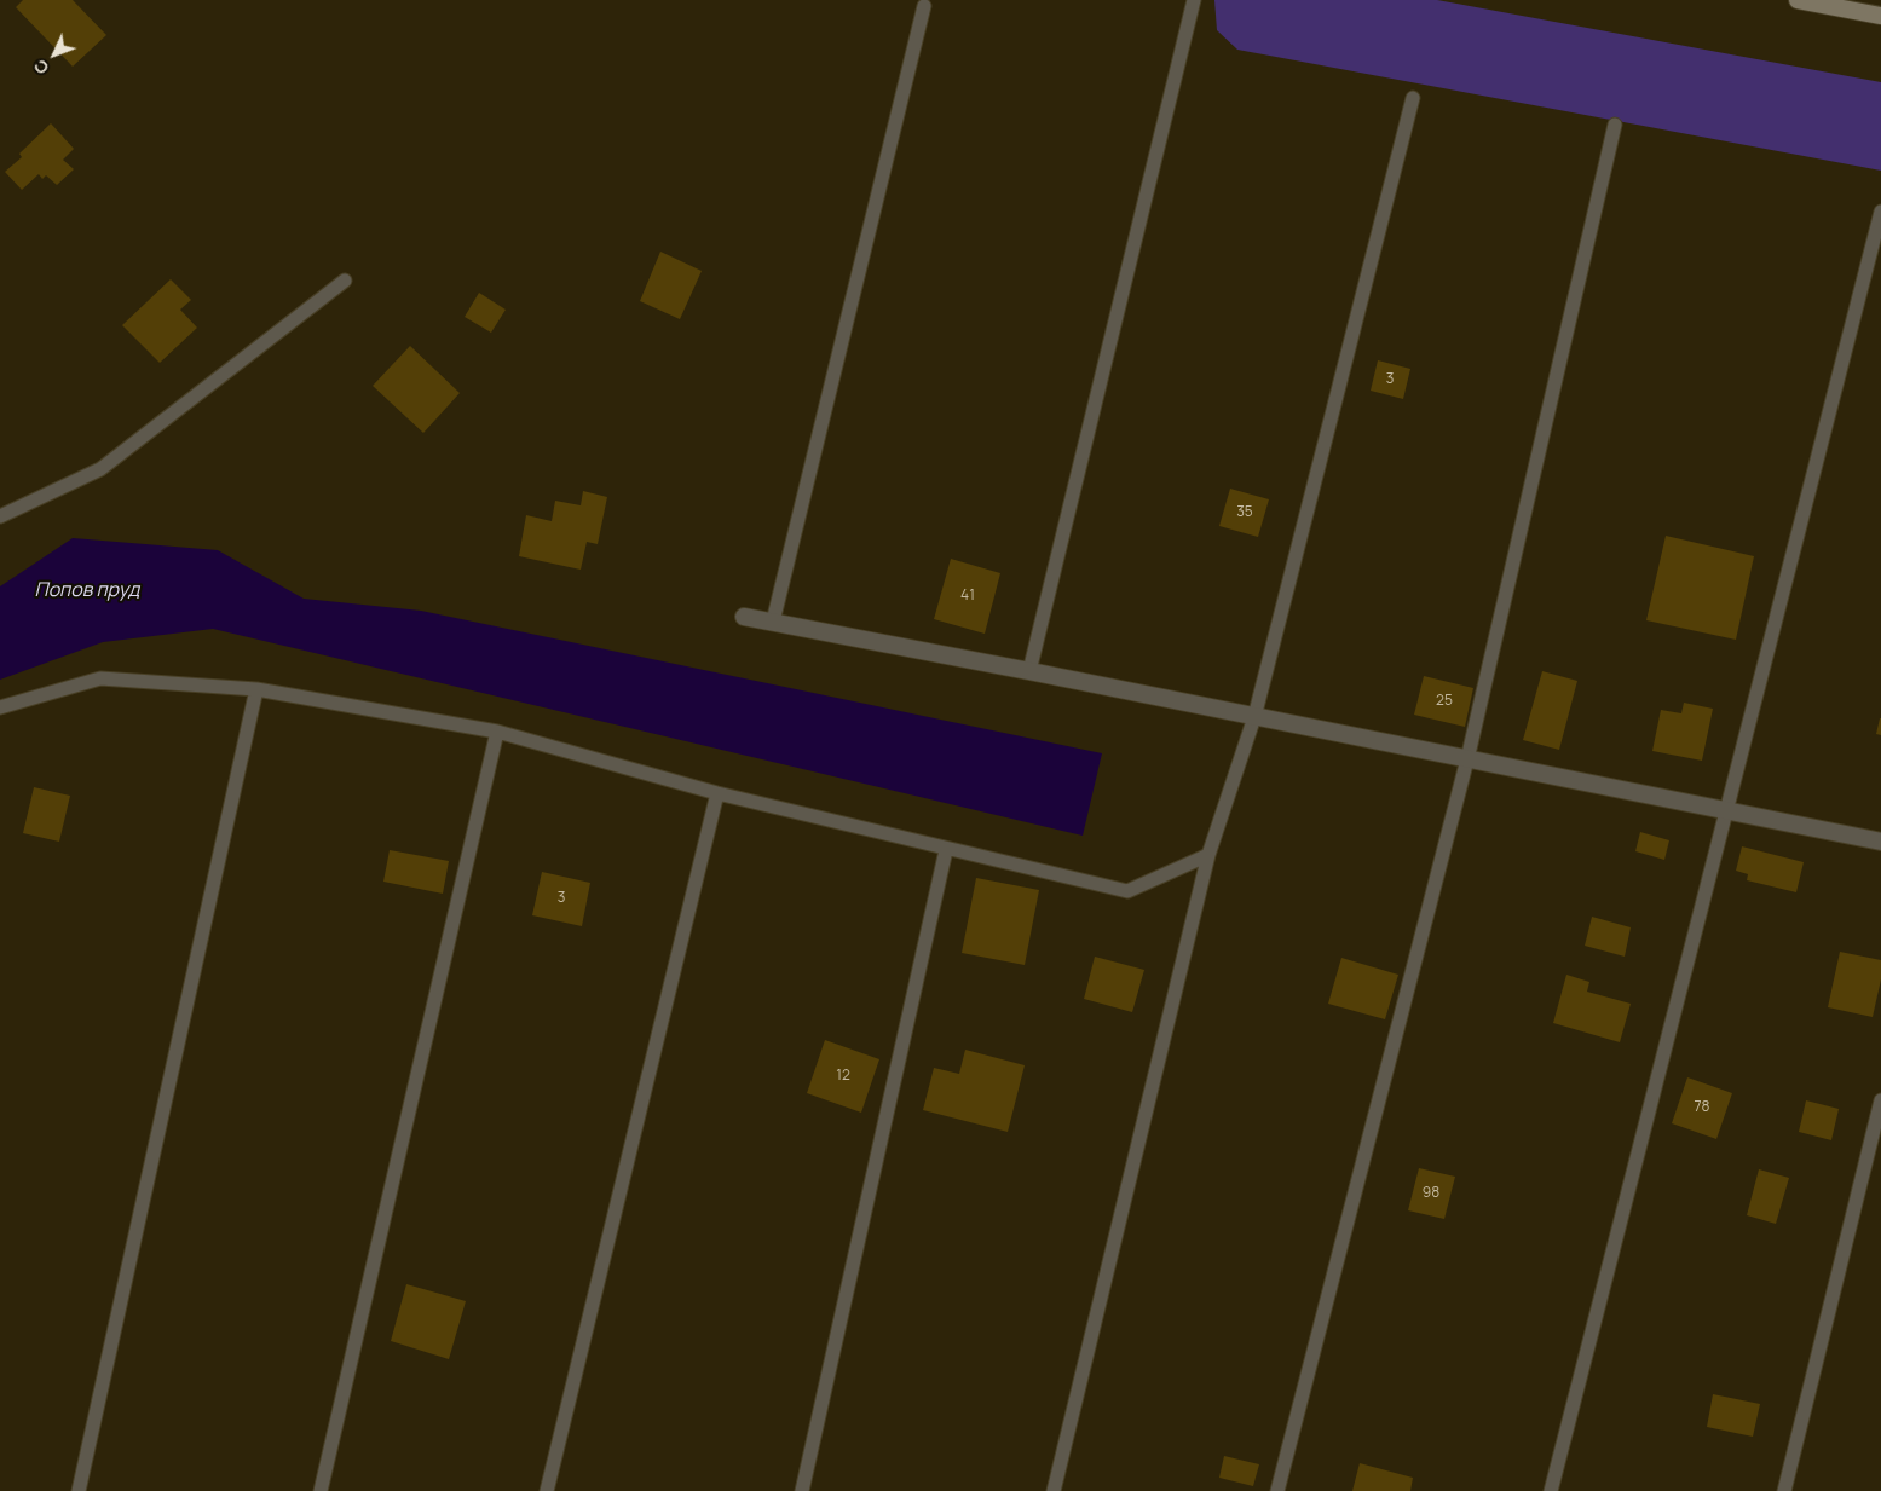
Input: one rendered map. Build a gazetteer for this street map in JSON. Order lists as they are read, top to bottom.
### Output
{
  "water": ["Попов пруд"],
  "house_numbers": [
    "3",
    "35",
    "41",
    "25",
    "3",
    "12",
    "78",
    "98"
  ],
  "north": "bottom left"
}
